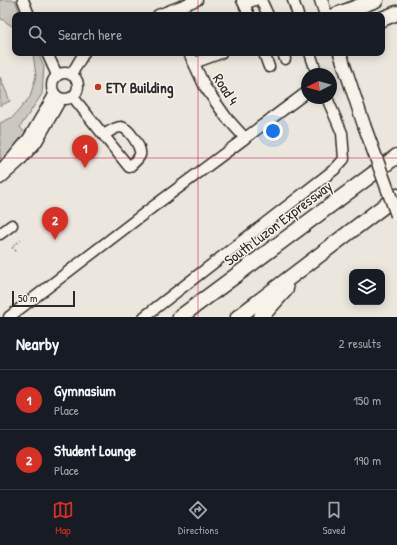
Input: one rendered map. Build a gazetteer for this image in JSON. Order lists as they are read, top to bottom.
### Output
{
  "streets": {
    "highway": ["South Luzon Expressway"],
    "street": ["Road 4"]
  },
  "places": ["ETY Building"],
  "scale_bar": "50 m",
  "north": "left",
  "page": {
    "search": "Search here",
    "pins": ["1", "2"],
    "scale": "50 m",
    "heading": ["Nearby", "2 results"],
    "list": [
      {
        "mark": "1",
        "name": "Gymnasium",
        "note": "Place",
        "value": "150 m"
      },
      {
        "mark": "2",
        "name": "Student Lounge",
        "note": "Place",
        "value": "190 m"
      }
    ],
    "nav": ["Map", "Directions", "Saved"]
  }
}
